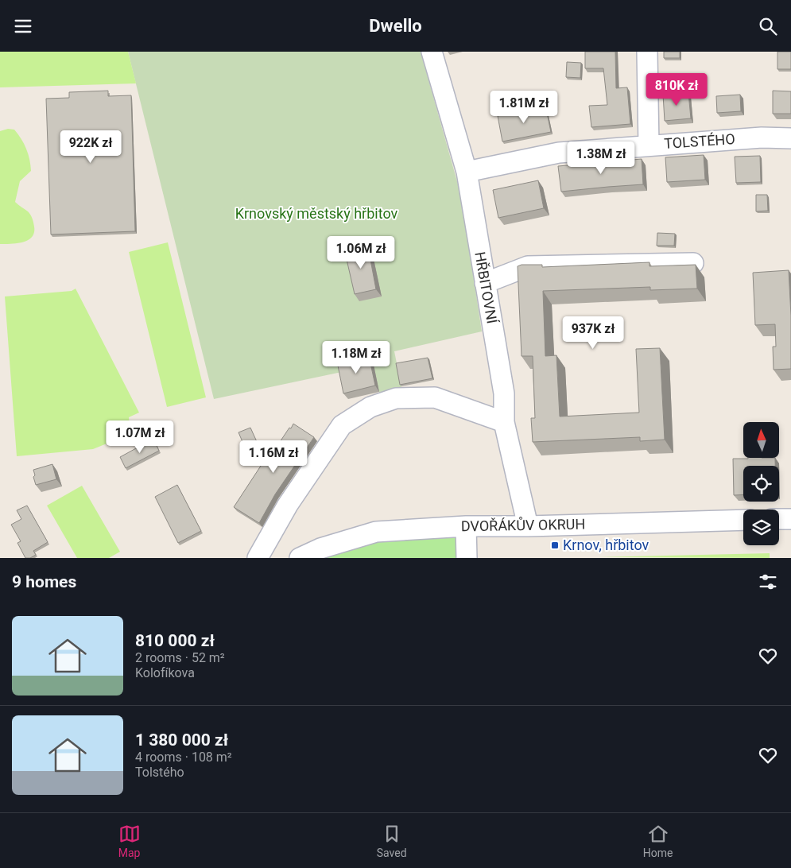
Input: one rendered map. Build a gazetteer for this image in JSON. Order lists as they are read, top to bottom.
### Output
{
  "streets": {
    "street": ["TOLSTÉHO", "HŘBITOVNÍ", "DVOŘÁKŮV OKRUH"]
  },
  "crossings": [
    ["TOLSTÉHO", "HŘBITOVNÍ"],
    ["HŘBITOVNÍ", "DVOŘÁKŮV OKRUH"]
  ],
  "parks": ["Krnovský městský hřbitov"],
  "places": {
    "transit": ["Krnov, hřbitov"]
  },
  "north": "top",
  "page": {
    "header": "Dwello",
    "price": [
      "810K zł",
      "1.81M zł",
      "922K zł",
      "1.38M zł",
      "1.06M zł",
      "937K zł",
      "1.18M zł",
      "1.07M zł",
      "1.16M zł"
    ],
    "heading": "9 homes",
    "list": [
      {
        "name": "810 000 zł",
        "note": "2 rooms · 52 m² · Kolofíkova"
      },
      {
        "name": "1 380 000 zł",
        "note": "4 rooms · 108 m² · Tolstého"
      }
    ],
    "tabs": ["Map", "Saved", "Home"]
  }
}
